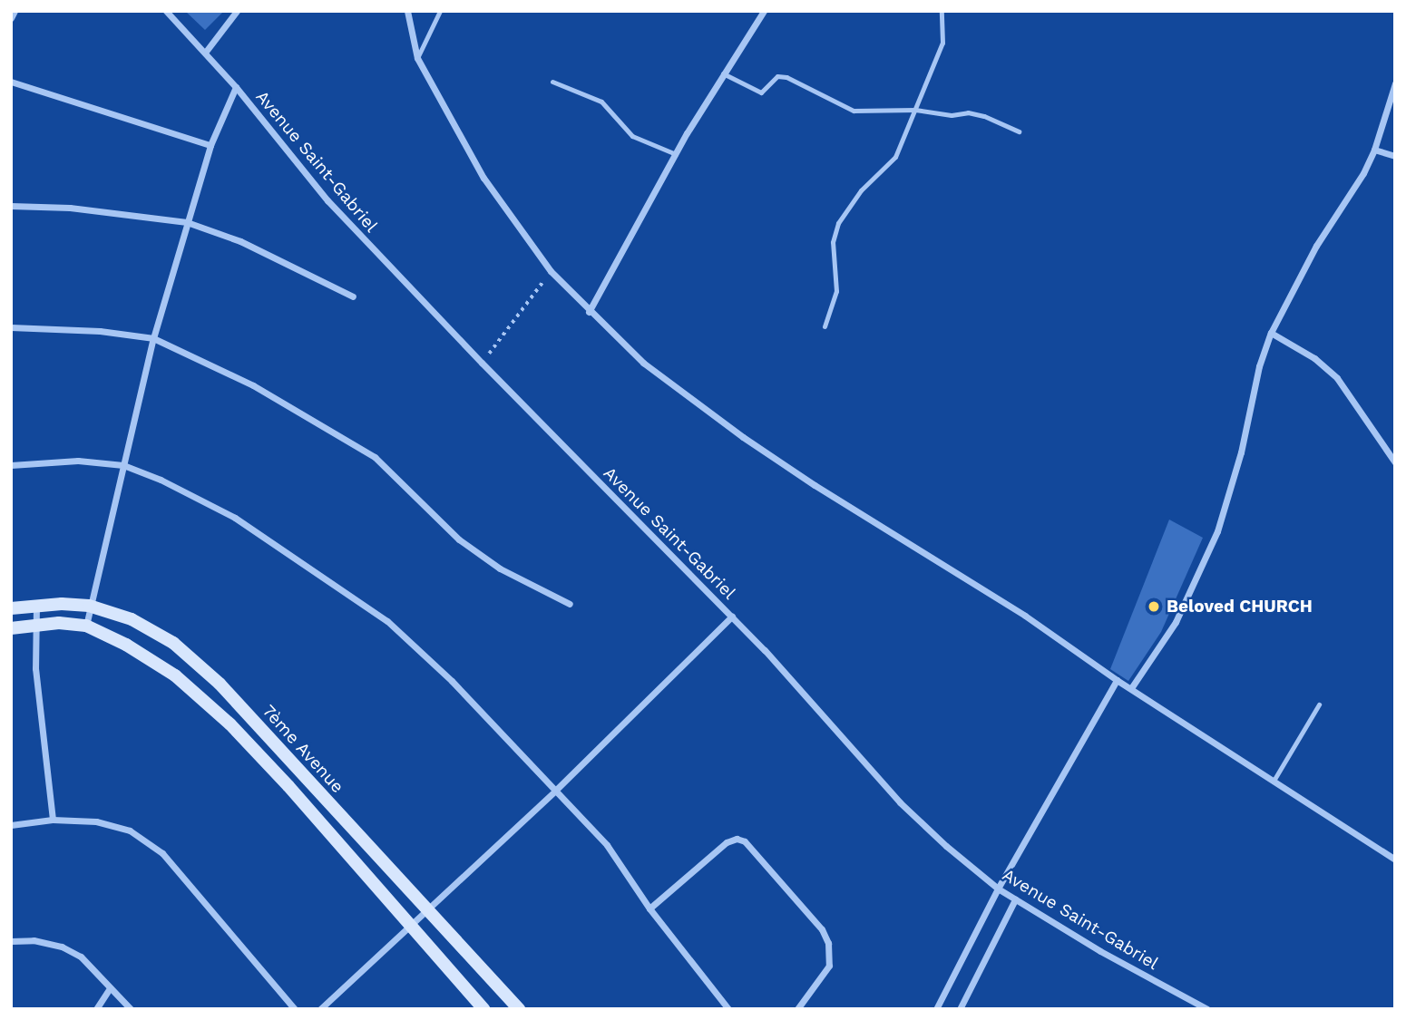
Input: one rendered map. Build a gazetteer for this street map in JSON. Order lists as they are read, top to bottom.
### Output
{
  "streets": {
    "street": ["Avenue Saint-Gabriel", "7ème Avenue"]
  },
  "places": ["Beloved CHURCH"]
}
